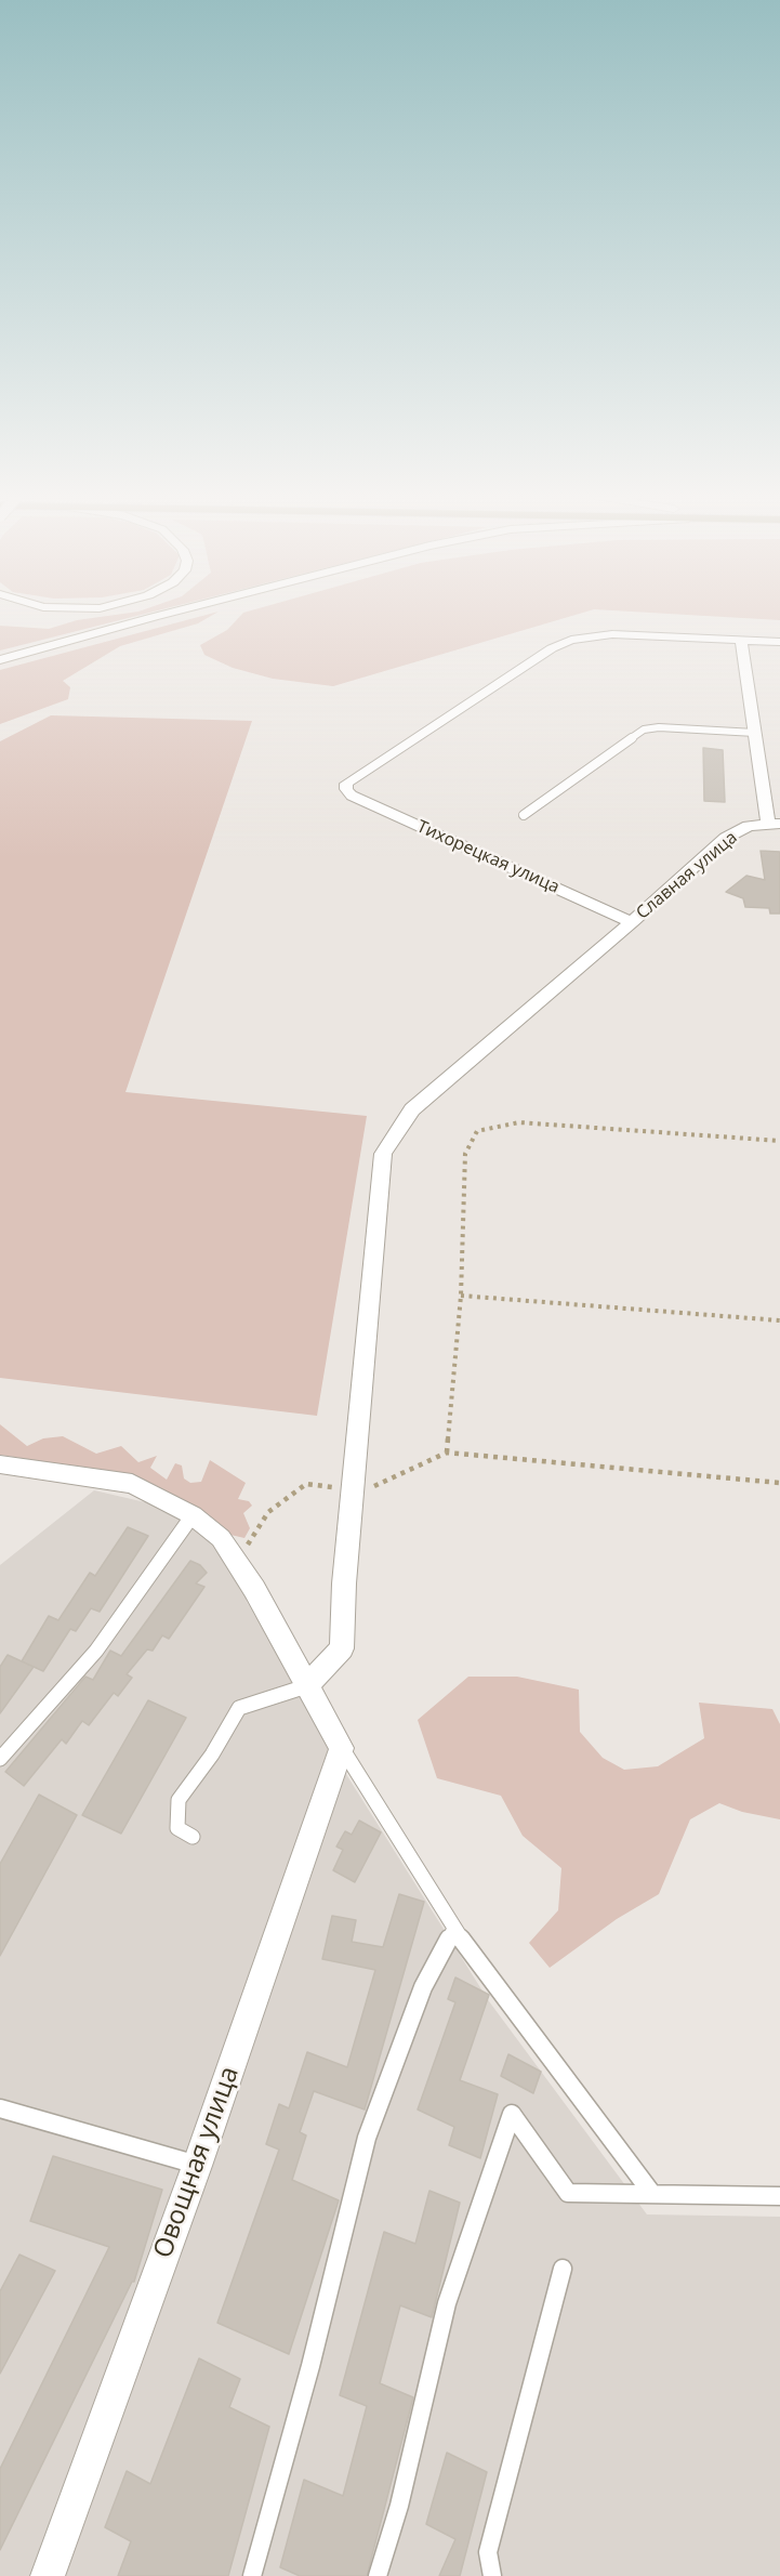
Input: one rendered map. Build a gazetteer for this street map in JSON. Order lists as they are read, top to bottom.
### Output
{
  "streets": {
    "street": ["Тихорецкая улица", "Славная улица", "Овощная улица"]
  },
  "crossings": [
    ["Тихорецкая улица", "Славная улица"]
  ]
}
